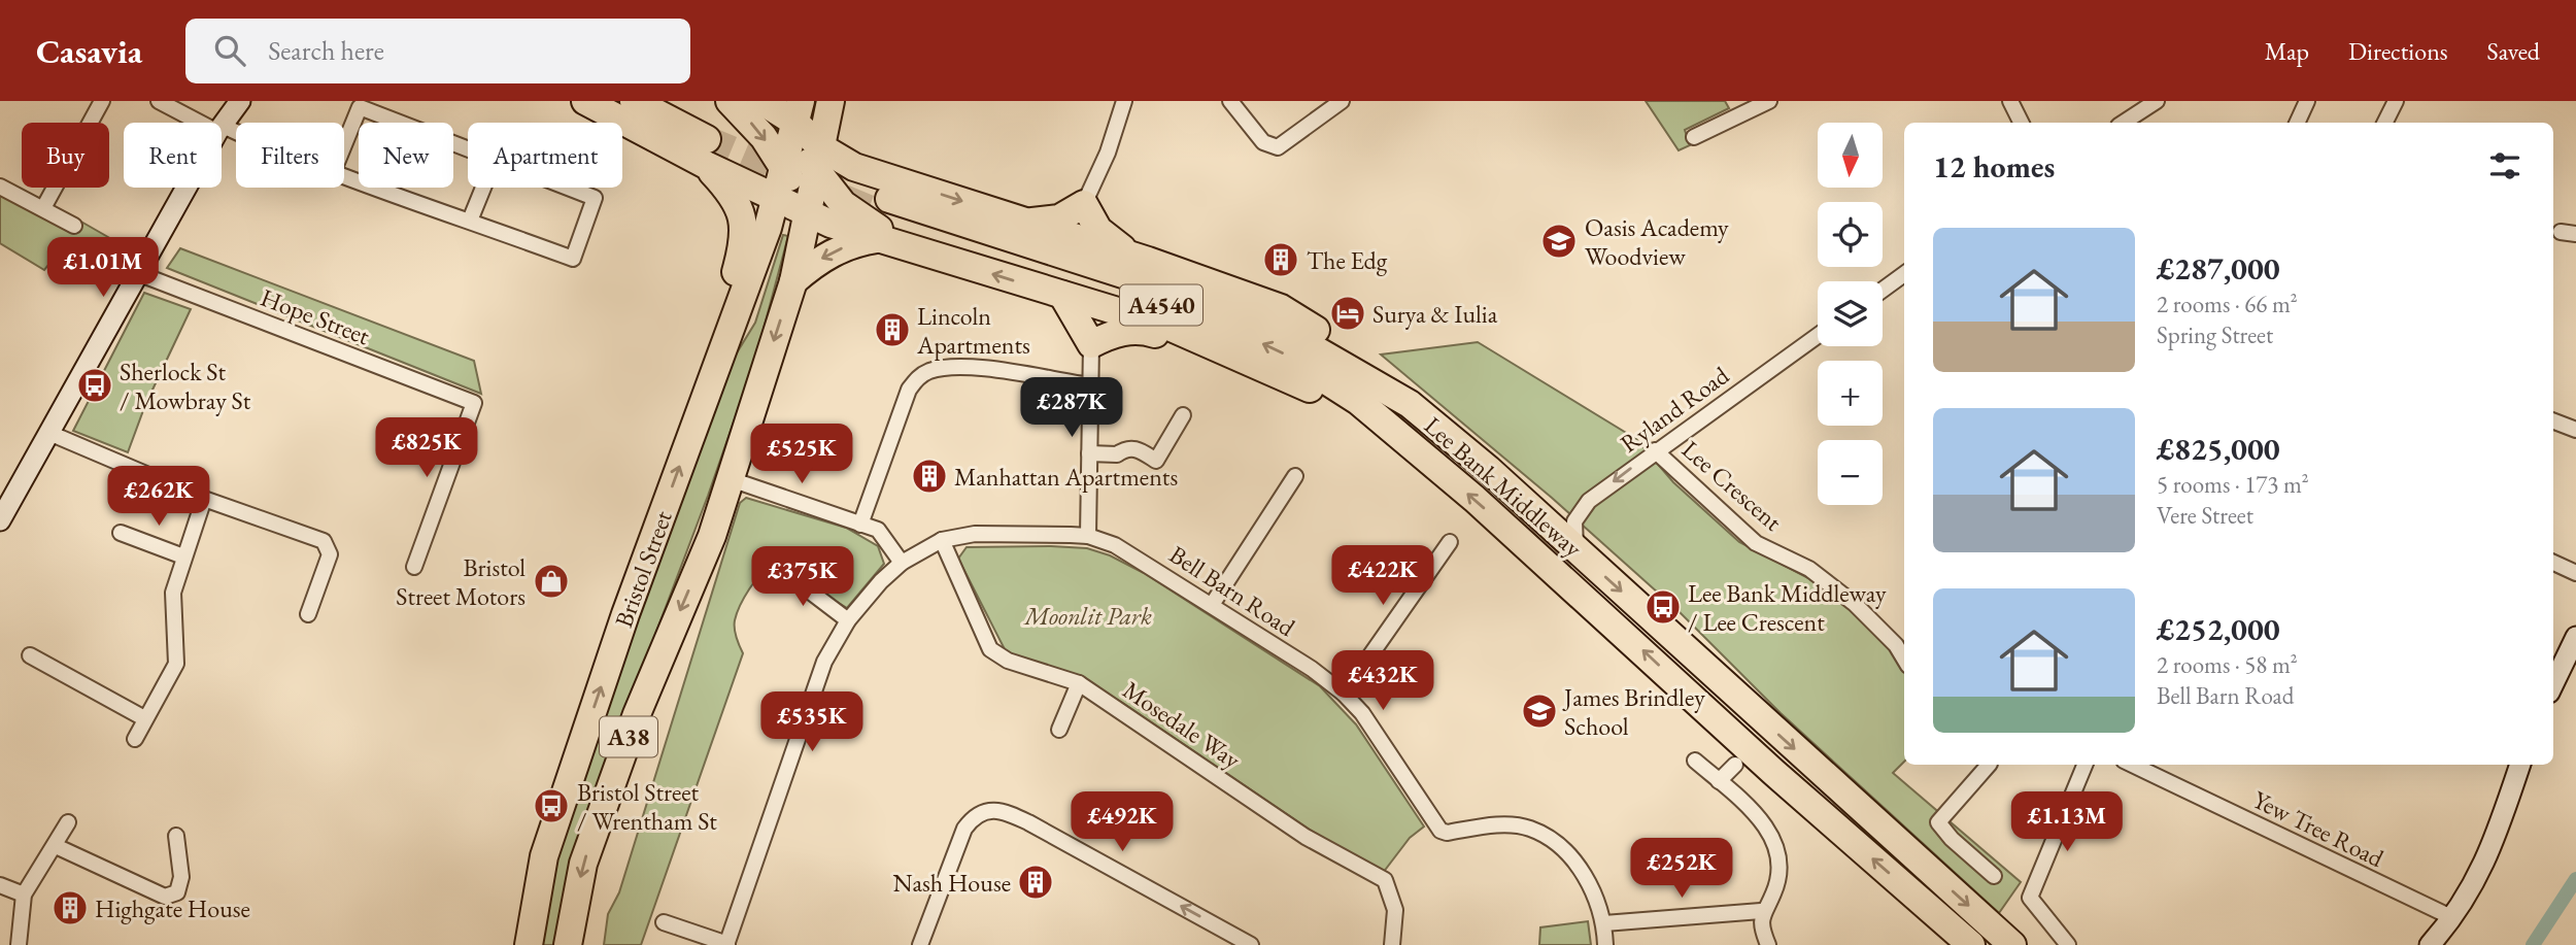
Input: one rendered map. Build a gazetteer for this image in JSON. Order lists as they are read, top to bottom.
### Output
{
  "streets": {
    "highway": [
      "A4540",
      "Lee Bank Middleway",
      "Bristol Street",
      "A38"
    ],
    "street": [
      "Hope Street",
      "Ryland Road",
      "Lee Crescent",
      "Bell Barn Road",
      "Mosedale Way",
      "Yew Tree Road"
    ]
  },
  "crossings": [
    ["Ryland Road", "Lee Crescent"],
    ["Ryland Road", "Lee Bank Middleway"],
    ["Bristol Street", "A38"],
    ["Bell Barn Road", "Mosedale Way"]
  ],
  "one_way": ["Ryland Road"],
  "parks": ["Moonlit Park"],
  "places": {
    "school or university": ["Oasis Academy Woodview", "James Brindley School"],
    "building": [
      "The Edg",
      "Lincoln Apartments",
      "Manhattan Apartments",
      "Nash House",
      "Highgate House"
    ],
    "hotel": ["Surya & Iulia"],
    "bus stop": ["Sherlock St / Mowbray St", "Lee Bank Middleway / Lee Crescent", "Bristol Street / Wrentham St"],
    "shop": ["Bristol Street Motors"]
  },
  "north": "bottom",
  "page": {
    "header": "Casavia",
    "search": "Search here",
    "nav": ["Map", "Directions", "Saved"],
    "map_buttons": ["+", "−"],
    "chip": [
      "Buy",
      "Rent",
      "Filters",
      "New",
      "Apartment"
    ],
    "heading": "12 homes",
    "list": [
      {
        "name": "£287,000",
        "note": "2 rooms · 66 m² · Spring Street"
      },
      {
        "name": "£825,000",
        "note": "5 rooms · 173 m² · Vere Street"
      },
      {
        "name": "£252,000",
        "note": "2 rooms · 58 m² · Bell Barn Road"
      }
    ],
    "price": [
      "£1.01M",
      "£287K",
      "£825K",
      "£525K",
      "£262K",
      "£422K",
      "£375K",
      "£432K",
      "£535K",
      "£492K",
      "£1.13M",
      "£252K"
    ]
  }
}
